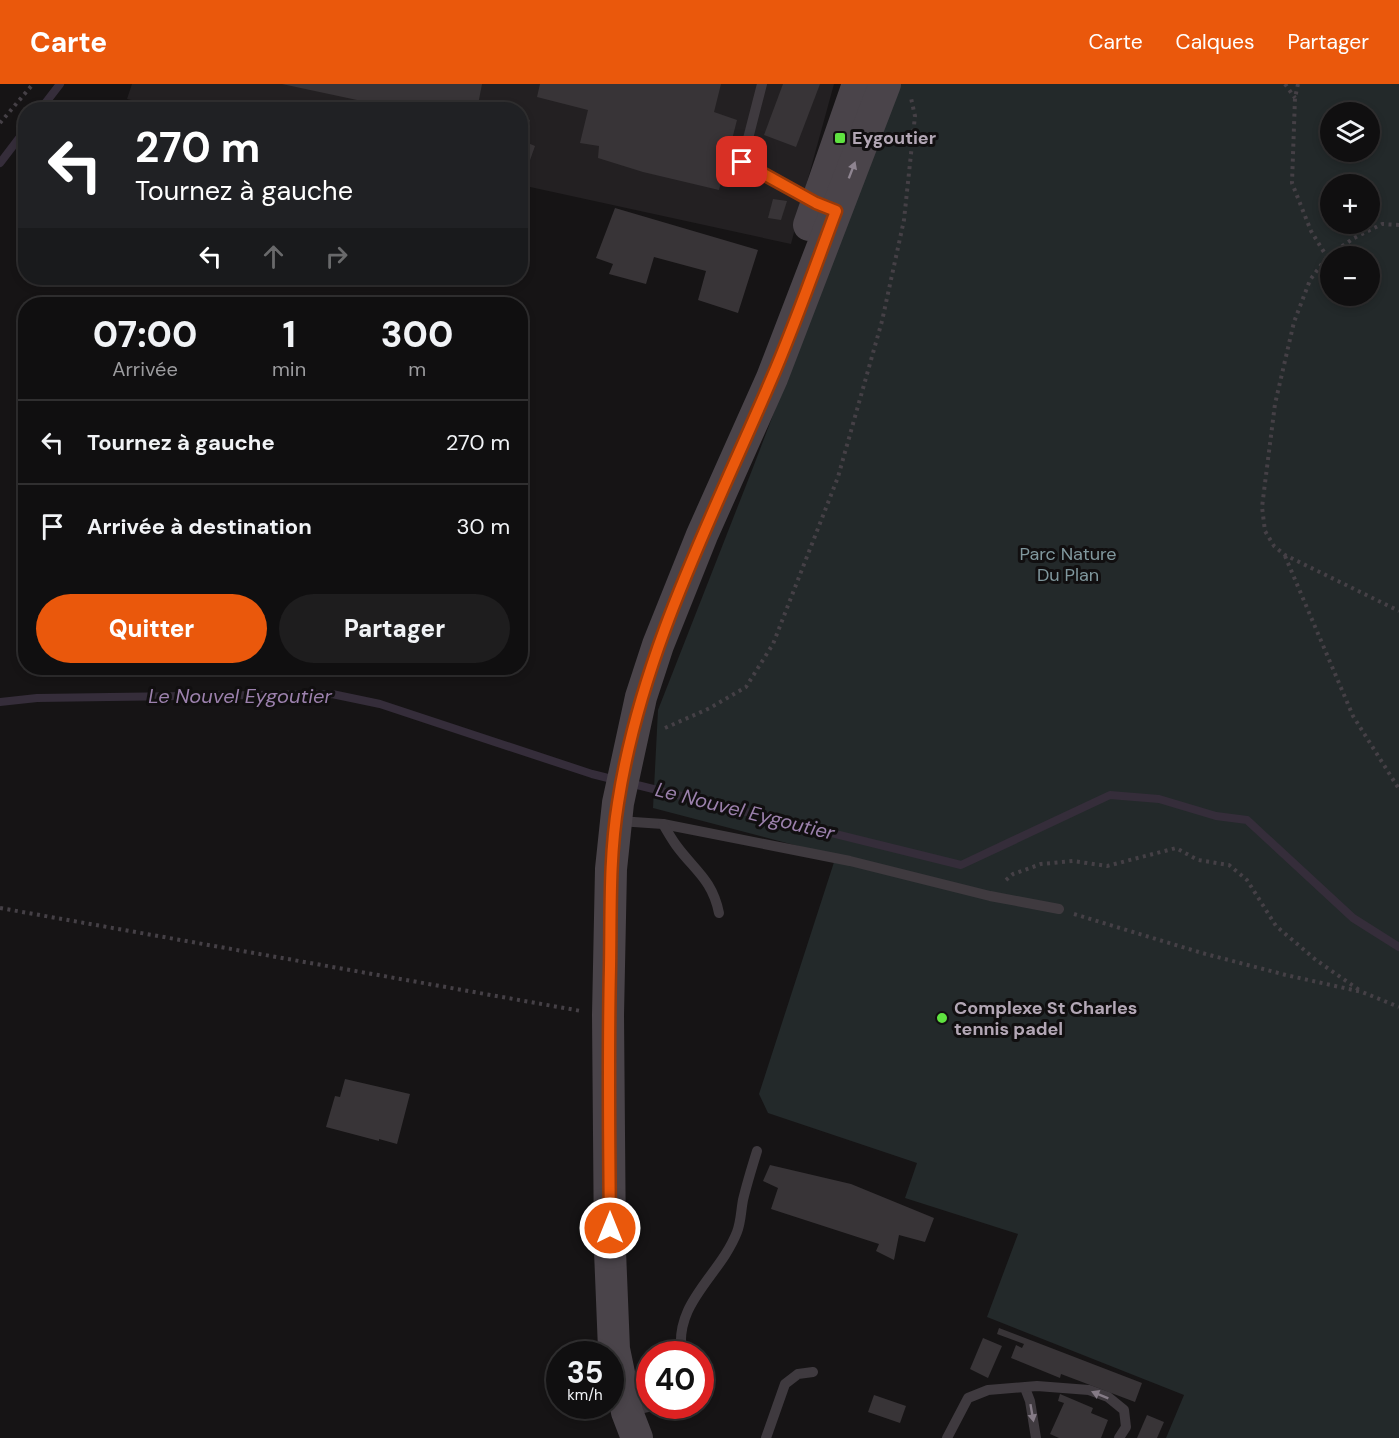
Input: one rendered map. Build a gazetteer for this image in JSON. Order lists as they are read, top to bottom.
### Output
{
  "water": ["Le Nouvel Eygoutier"],
  "parks": ["Parc Nature Du Plan"],
  "places": {
    "transit": ["Eygoutier"],
    "other": ["Complexe St Charles tennis padel"]
  },
  "page": {
    "header": "Carte",
    "nav": ["Carte", "Calques", "Partager"],
    "map_buttons": ["+", "−"],
    "turn": ["270 m", "Tournez à gauche"],
    "eta": [
      "07:00",
      "Arrivée",
      "1",
      "min",
      "300",
      "m"
    ],
    "list": [
      {
        "name": "Tournez à gauche",
        "value": "270 m"
      },
      {
        "name": "Arrivée à destination",
        "value": "30 m"
      }
    ],
    "buttons": ["Quitter", "Partager"],
    "speed": "35 km/h",
    "limit": "40"
  }
}
